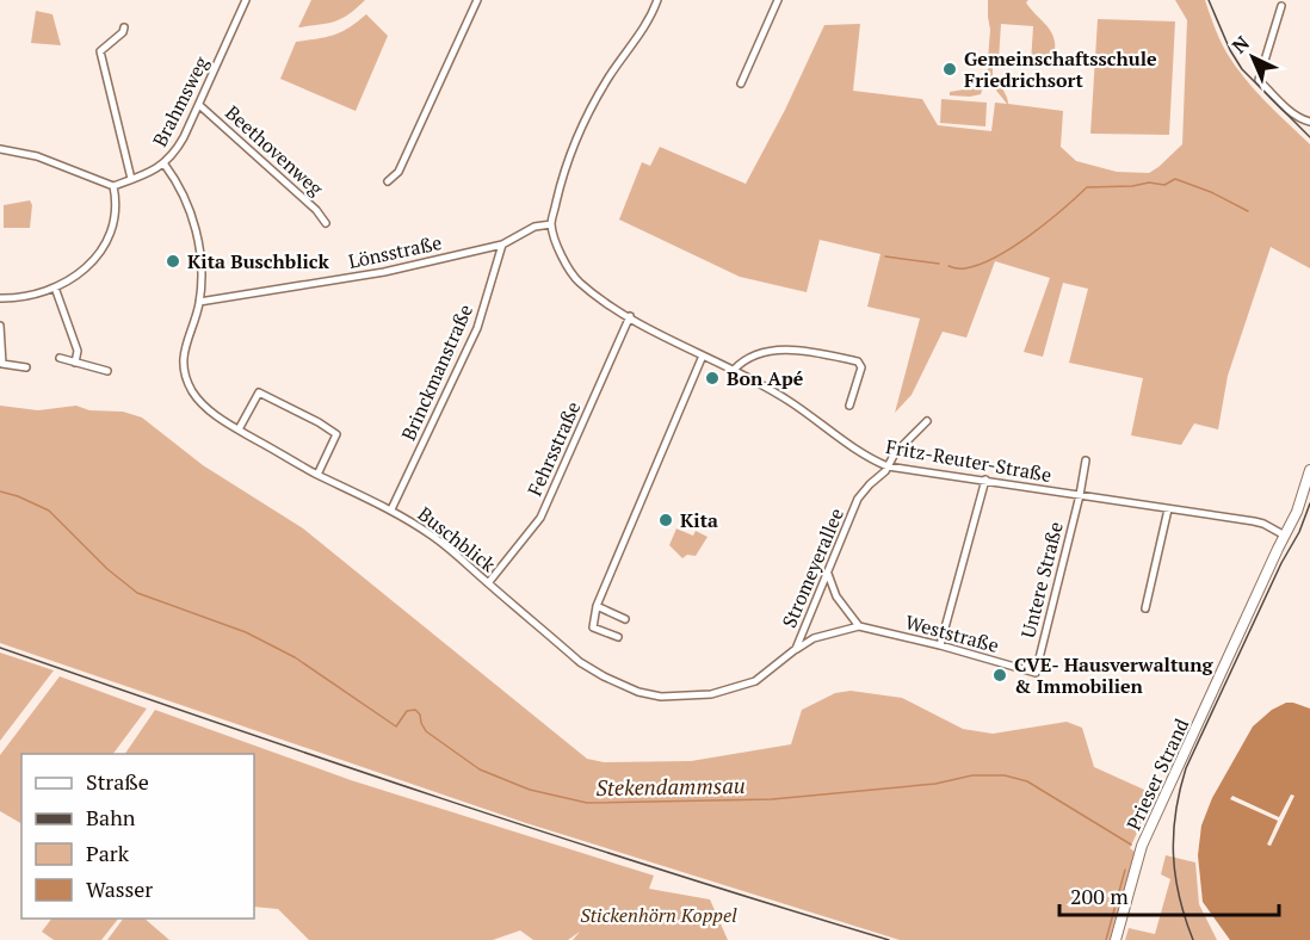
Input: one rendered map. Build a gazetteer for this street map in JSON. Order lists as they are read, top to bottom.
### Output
{
  "streets": {
    "street": [
      "Brahmsweg",
      "Beethovenweg",
      "Lönsstraße",
      "Brinckmanstraße",
      "Fehrsstraße",
      "Fritz-Reuter-Straße",
      "Buschblick",
      "Stromeyerallee",
      "Untere Straße",
      "Weststraße",
      "Prieser Strand"
    ]
  },
  "crossings": [
    ["Brahmsweg", "Beethovenweg"],
    ["Brahmsweg", "Buschblick"],
    ["Lönsstraße", "Brinckmanstraße"],
    ["Lönsstraße", "Fritz-Reuter-Straße"],
    ["Lönsstraße", "Buschblick"],
    ["Brinckmanstraße", "Buschblick"],
    ["Fehrsstraße", "Fritz-Reuter-Straße"],
    ["Fehrsstraße", "Buschblick"],
    ["Fritz-Reuter-Straße", "Stromeyerallee"],
    ["Fritz-Reuter-Straße", "Untere Straße"],
    ["Fritz-Reuter-Straße", "Prieser Strand"],
    ["Buschblick", "Stromeyerallee"],
    ["Stromeyerallee", "Weststraße"],
    ["Untere Straße", "Weststraße"]
  ],
  "water": ["Stekendammsau"],
  "parks": ["Stickenhörn Koppel"],
  "places": [
    "Gemeinschaftsschule Friedrichsort",
    "Kita Buschblick",
    "Bon Apé",
    "Kita",
    "CVE- Hausverwaltung & Immobilien"
  ],
  "legend": [
    "Straße",
    "Bahn",
    "Park",
    "Wasser"
  ],
  "scale_bar": "200 m",
  "north": "top left"
}
